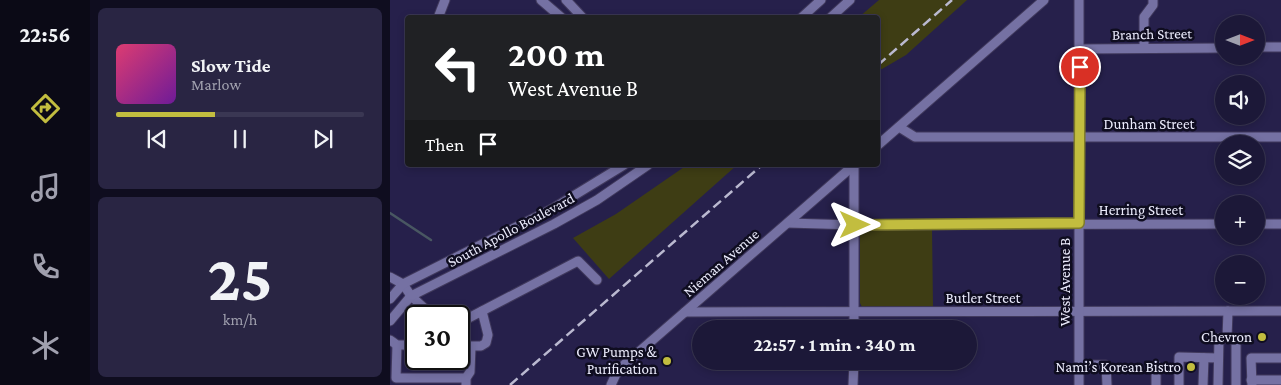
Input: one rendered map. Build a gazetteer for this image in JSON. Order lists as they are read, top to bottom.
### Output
{
  "streets": {
    "street": [
      "Branch Street",
      "Dunham Street",
      "Herring Street",
      "South Apollo Boulevard",
      "Nieman Avenue",
      "West Avenue B",
      "Butler Street"
    ]
  },
  "crossings": [
    ["Branch Street", "West Avenue B"],
    ["Dunham Street", "West Avenue B"],
    ["Herring Street", "Nieman Avenue"],
    ["Herring Street", "West Avenue B"],
    ["Nieman Avenue", "Butler Street"],
    ["West Avenue B", "Butler Street"]
  ],
  "places": ["Chevron", "GW Pumps & Purification", "Nami’s Korean Bistro"],
  "north": "right",
  "page": {
    "tabs": "22:56",
    "map_buttons": ["+", "−"],
    "turn": ["200 m", "West Avenue B"],
    "song": ["Slow Tide", "Marlow"],
    "then": "Then",
    "tile": ["25", "km/h"],
    "limit": "30",
    "trip": "22:57 · 1 min · 340 m"
  }
}
